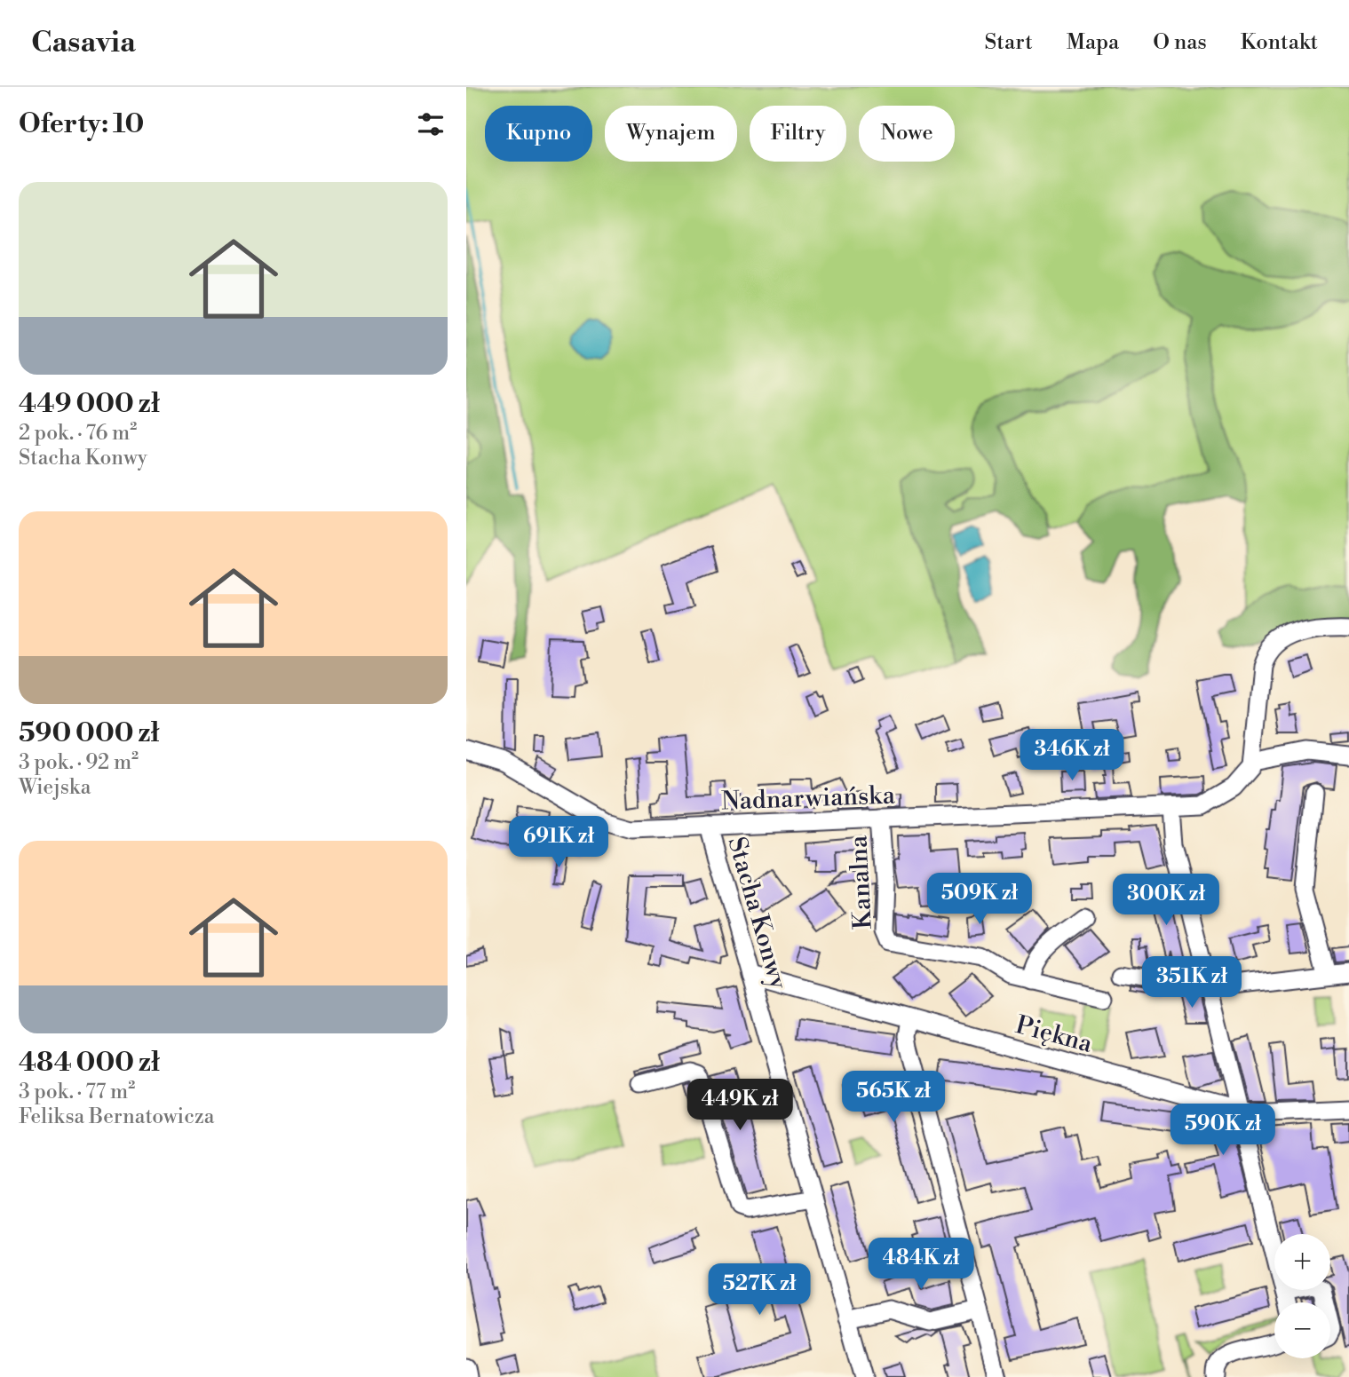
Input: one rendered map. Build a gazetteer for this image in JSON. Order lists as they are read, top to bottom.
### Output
{
  "streets": {
    "street": [
      "Nadnarwiańska",
      "Kanalna",
      "Stacha Konwy",
      "Piękna"
    ]
  },
  "crossings": [
    ["Nadnarwiańska", "Kanalna"],
    ["Nadnarwiańska", "Stacha Konwy"],
    ["Stacha Konwy", "Piękna"]
  ],
  "page": {
    "header": "Casavia",
    "nav": [
      "Start",
      "Mapa",
      "O nas",
      "Kontakt"
    ],
    "heading": "Oferty: 10",
    "chip": [
      "Kupno",
      "Wynajem",
      "Filtry",
      "Nowe"
    ],
    "list": [
      {
        "name": "449 000 zł",
        "note": "2 pok. · 76 m² · Stacha Konwy"
      },
      {
        "name": "590 000 zł",
        "note": "3 pok. · 92 m² · Wiejska"
      },
      {
        "name": "484 000 zł",
        "note": "3 pok. · 77 m² · Feliksa Bernatowicza"
      }
    ],
    "price": [
      "346K zł",
      "691K zł",
      "509K zł",
      "300K zł",
      "351K zł",
      "565K zł",
      "449K zł",
      "590K zł",
      "484K zł",
      "527K zł"
    ],
    "map_buttons": ["+", "−"]
  }
}
